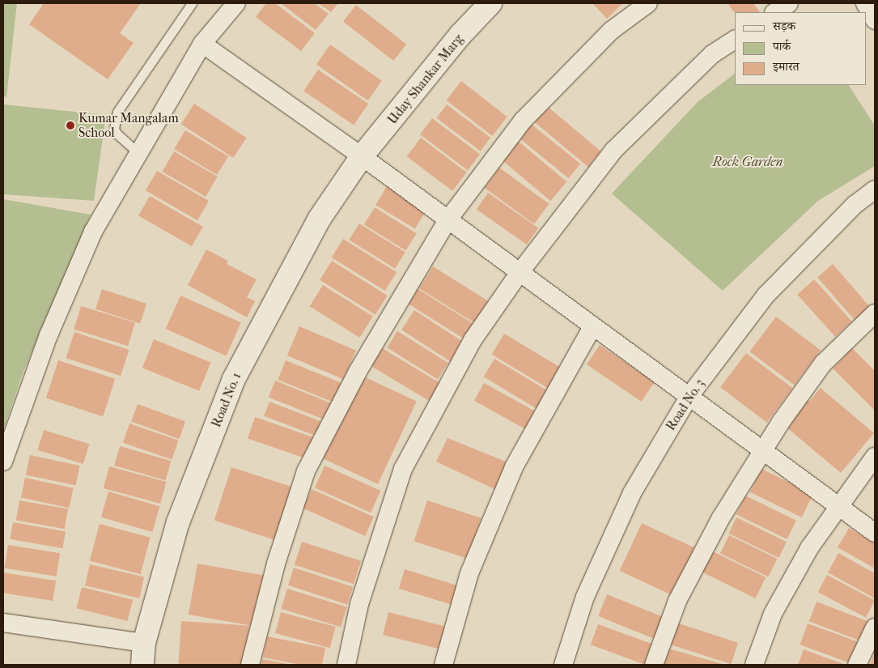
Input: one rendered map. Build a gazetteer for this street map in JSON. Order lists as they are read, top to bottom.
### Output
{
  "streets": {
    "street": ["Uday Shankar Marg", "Road No. 1", "Road No. 3"]
  },
  "crossings": [
    ["Uday Shankar Marg", "Road No. 1"]
  ],
  "parks": ["Rock Garden"],
  "places": ["Kumar Mangalam School"],
  "legend": ["सड़क", "पार्क", "इमारत"]
}
